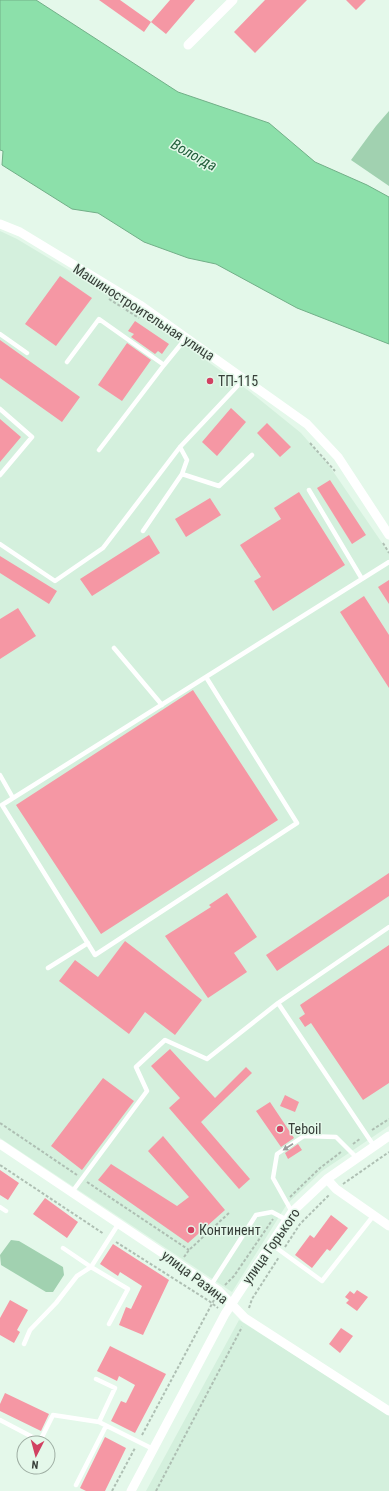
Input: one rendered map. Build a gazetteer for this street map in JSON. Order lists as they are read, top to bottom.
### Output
{
  "streets": {
    "street": ["Машиностроительная улица", "улица Горького", "улица Разина"]
  },
  "crossings": [
    ["улица Горького", "улица Разина"]
  ],
  "water": ["Вологда"],
  "places": ["ТП-115", "Teboil", "Континент"],
  "north": "bottom"
}
